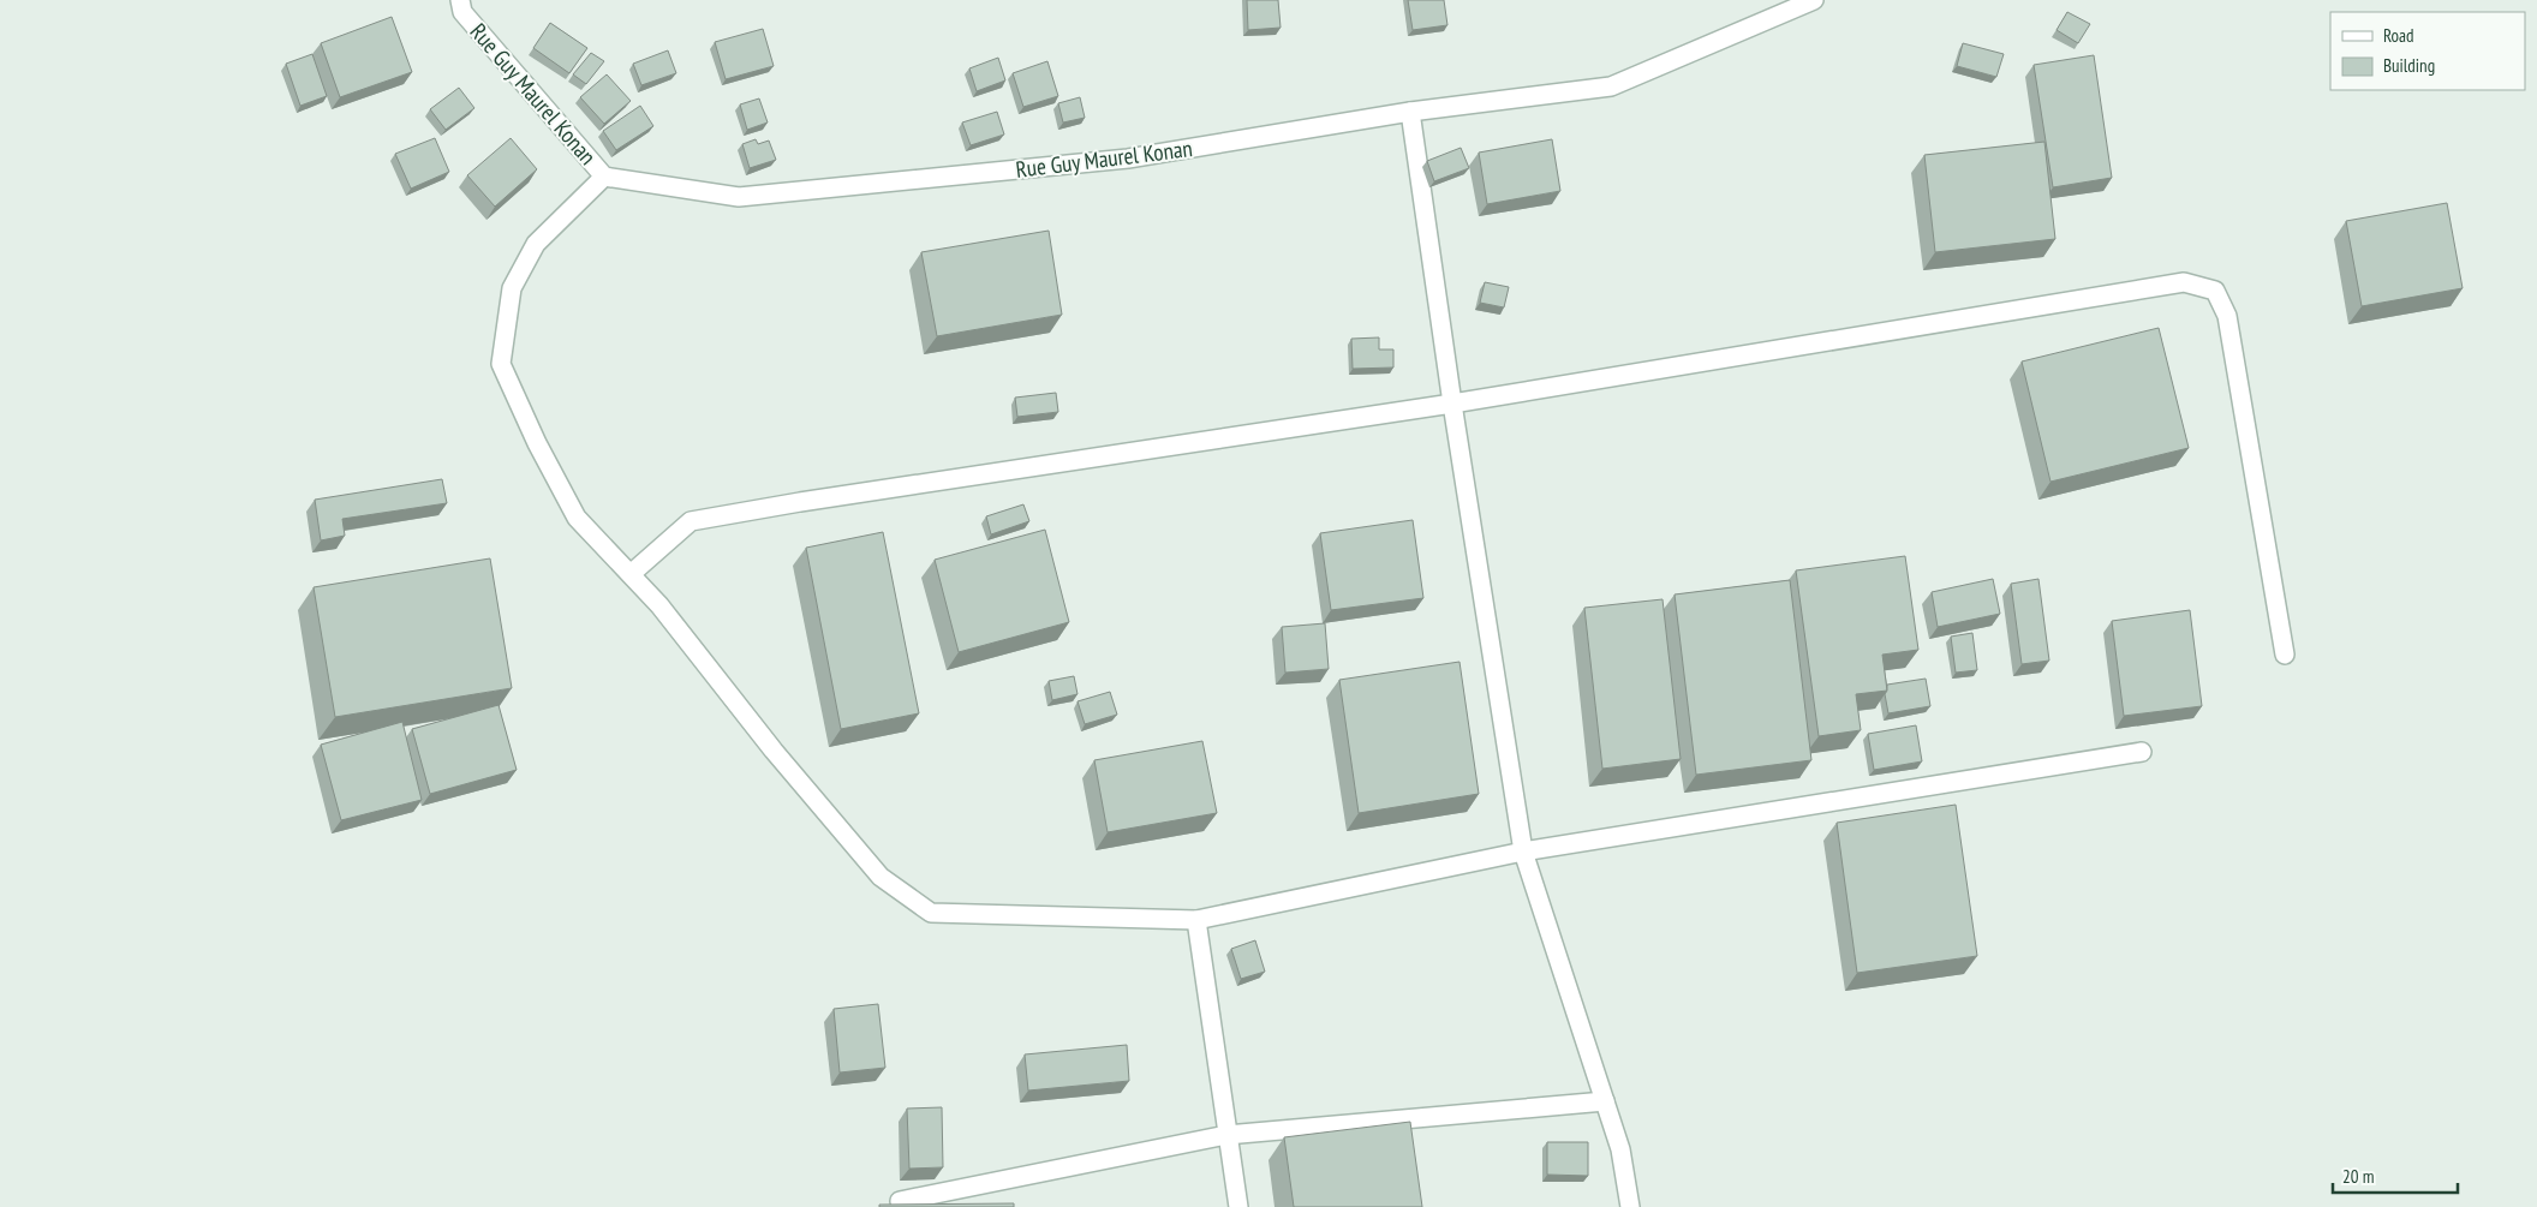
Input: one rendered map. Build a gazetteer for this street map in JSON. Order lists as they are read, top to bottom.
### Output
{
  "streets": {
    "street": ["Rue Guy Maurel Konan"]
  },
  "legend": ["Road", "Building"],
  "scale_bar": "20 m"
}
